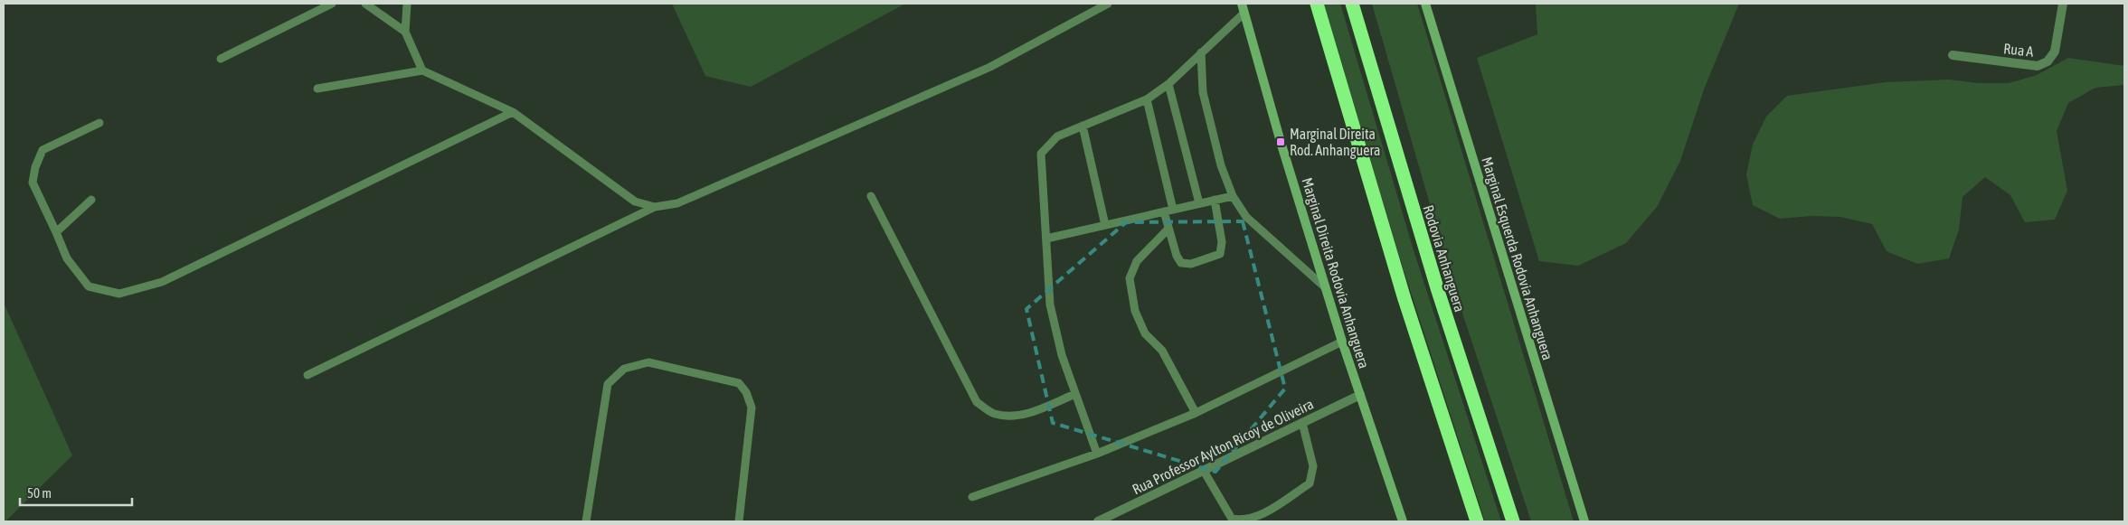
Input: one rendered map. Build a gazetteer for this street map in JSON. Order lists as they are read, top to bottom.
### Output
{
  "streets": {
    "highway": ["Rodovia Anhanguera"],
    "street": [
      "Rua A",
      "Marginal Esquerda Rodovia Anhanguera",
      "Marginal Direita Rodovia Anhanguera",
      "Rua Professor Aylton Ricoy de Oliveira"
    ]
  },
  "crossings": [
    ["Marginal Direita Rodovia Anhanguera", "Rua Professor Aylton Ricoy de Oliveira"]
  ],
  "places": {
    "transit": ["Marginal Direita Rod. Anhanguera"]
  },
  "scale_bar": "50 m"
}
